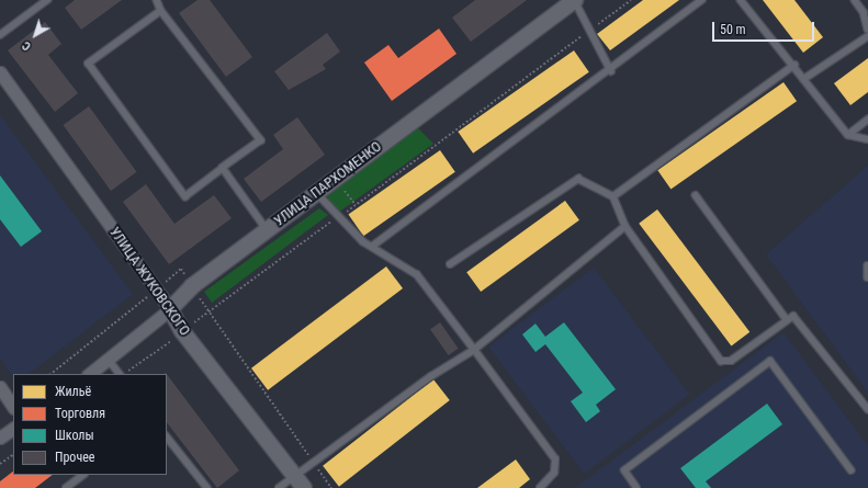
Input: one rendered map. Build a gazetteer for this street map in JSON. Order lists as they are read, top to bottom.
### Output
{
  "streets": {
    "street": ["УЛИЦА ПАРХОМЕНКО", "УЛИЦА ЖУКОВСКОГО"]
  },
  "crossings": [
    ["УЛИЦА ПАРХОМЕНКО", "УЛИЦА ЖУКОВСКОГО"]
  ],
  "legend": [
    "Жильё",
    "Торговля",
    "Школы",
    "Прочее"
  ],
  "scale_bar": "50 m",
  "north": "bottom left"
}
